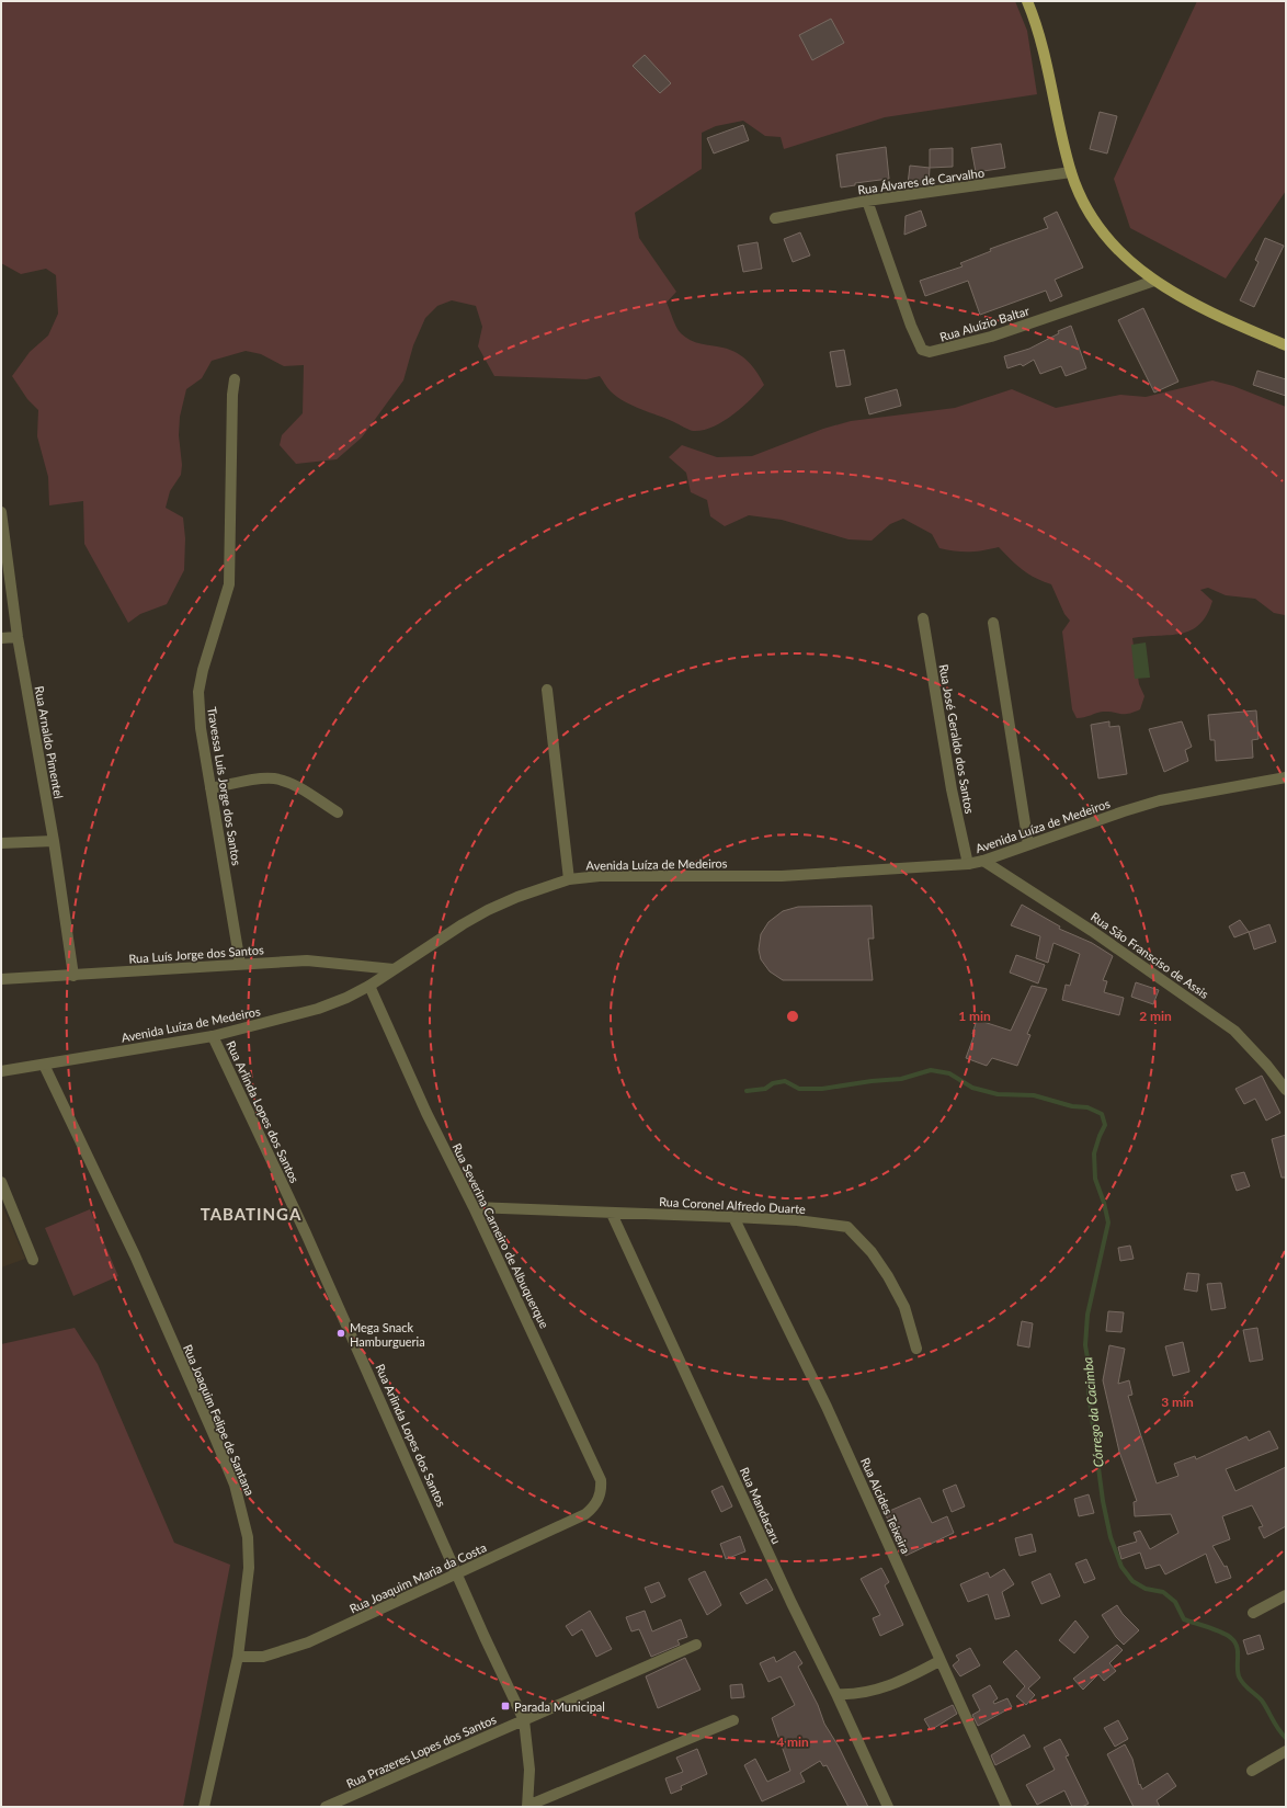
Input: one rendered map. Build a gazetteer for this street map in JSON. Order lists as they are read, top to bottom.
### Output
{
  "streets": {
    "street": [
      "Rua Álvares de Carvalho",
      "Rua Aluízio Baltar",
      "Rua José Geraldo dos Santos",
      "Rua Arnaldo Pimentel",
      "Travessa Luís Jorge dos Santos",
      "Avenida Luíza de Medeiros",
      "Rua Luís Jorge dos Santos",
      "Rua São Fransciso de Assis",
      "Rua Arlinda Lopes dos Santos",
      "Rua Coronel Alfredo Duarte",
      "Rua Severina Carneiro de Albuquerque",
      "Rua Joaquim Felipe de Santana",
      "Rua Mandacaru",
      "Rua Alcides Teixeira",
      "Rua Joaquim Maria da Costa",
      "Rua Prazeres Lopes dos Santos"
    ]
  },
  "crossings": [
    ["Rua Álvares de Carvalho", "Rua Aluízio Baltar"],
    ["Rua José Geraldo dos Santos", "Avenida Luíza de Medeiros"],
    ["Rua Arnaldo Pimentel", "Rua Luís Jorge dos Santos"],
    ["Travessa Luís Jorge dos Santos", "Rua Luís Jorge dos Santos"],
    ["Avenida Luíza de Medeiros", "Rua Luís Jorge dos Santos"],
    ["Avenida Luíza de Medeiros", "Rua São Fransciso de Assis"],
    ["Avenida Luíza de Medeiros", "Rua Arlinda Lopes dos Santos"],
    ["Avenida Luíza de Medeiros", "Rua Severina Carneiro de Albuquerque"],
    ["Avenida Luíza de Medeiros", "Rua Joaquim Felipe de Santana"],
    ["Rua Arlinda Lopes dos Santos", "Rua Joaquim Maria da Costa"],
    ["Rua Arlinda Lopes dos Santos", "Rua Prazeres Lopes dos Santos"],
    ["Rua Coronel Alfredo Duarte", "Rua Severina Carneiro de Albuquerque"],
    ["Rua Coronel Alfredo Duarte", "Rua Mandacaru"],
    ["Rua Coronel Alfredo Duarte", "Rua Alcides Teixeira"],
    ["Rua Severina Carneiro de Albuquerque", "Rua Joaquim Maria da Costa"],
    ["Rua Joaquim Felipe de Santana", "Rua Joaquim Maria da Costa"]
  ],
  "districts": ["TABATINGA"],
  "water": ["Córrego da Cacimba"],
  "places": {
    "other": ["Mega Snack Hamburgueria"],
    "transit": ["Parada Municipal"]
  },
  "rings": [
    "1 min",
    "2 min",
    "3 min",
    "4 min"
  ]
}
